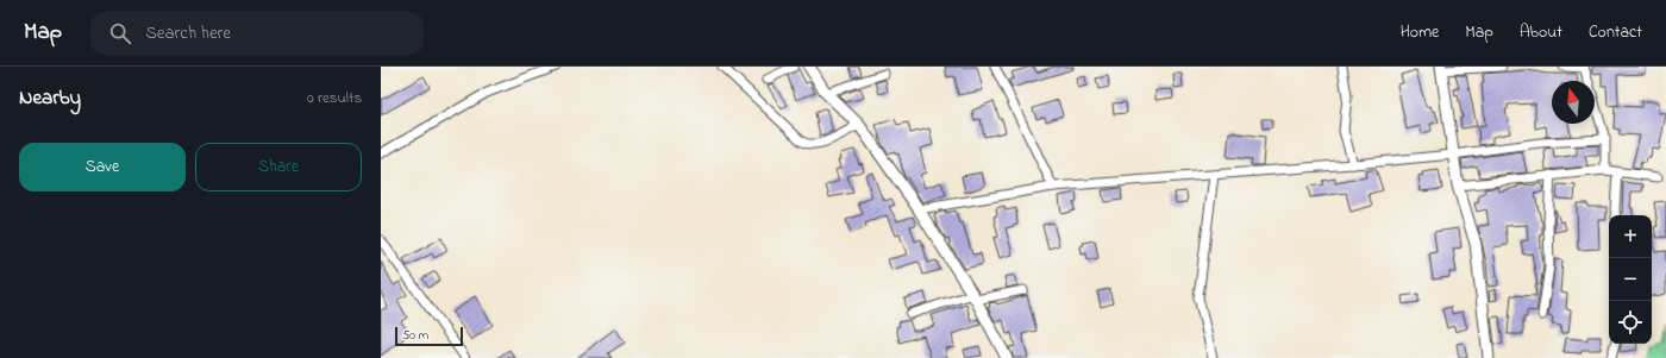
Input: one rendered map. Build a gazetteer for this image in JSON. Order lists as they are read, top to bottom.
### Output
{
  "scale_bar": "50 m",
  "north": "top",
  "page": {
    "header": "Map",
    "search": "Search here",
    "nav": [
      "Home",
      "Map",
      "About",
      "Contact"
    ],
    "heading": ["Nearby", "0 results"],
    "buttons": ["Save", "Share"],
    "map_buttons": ["+", "−"],
    "scale": "50 m"
  }
}
